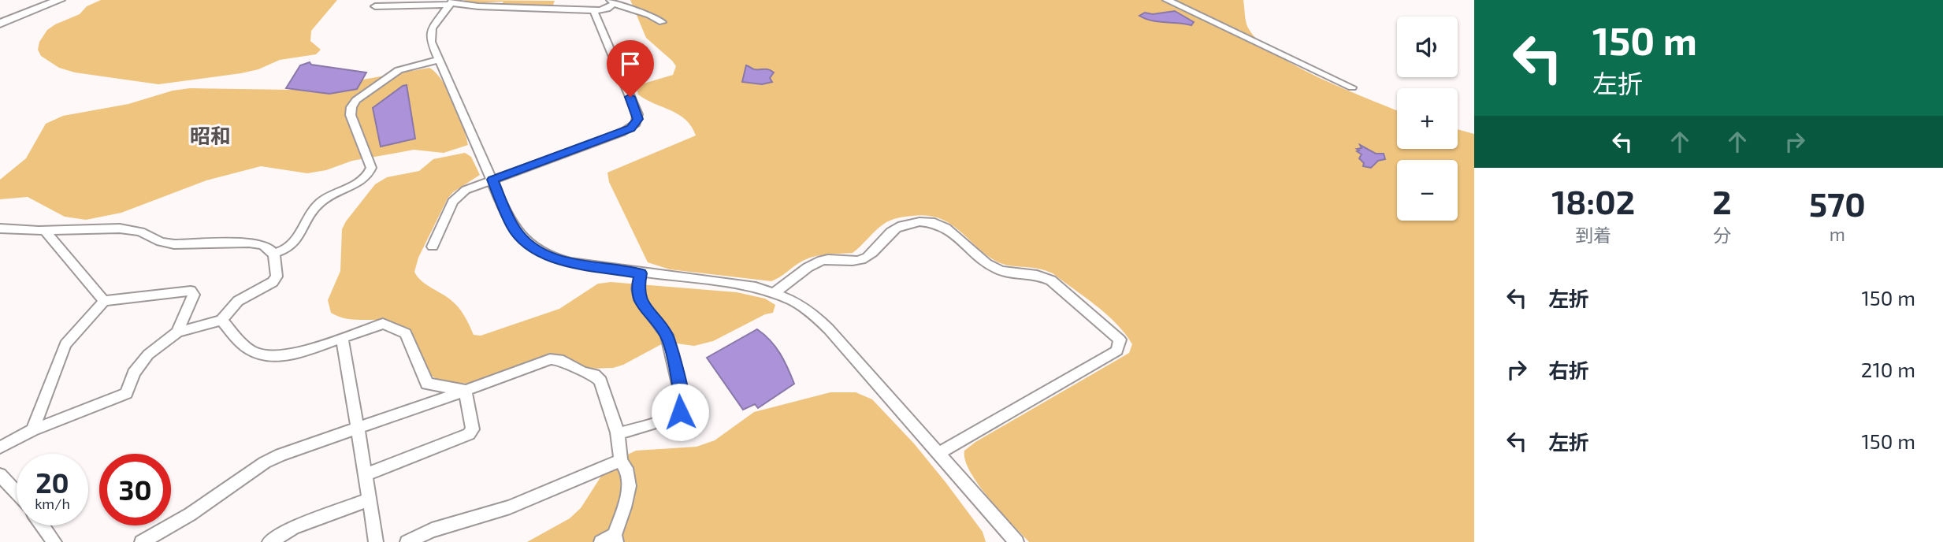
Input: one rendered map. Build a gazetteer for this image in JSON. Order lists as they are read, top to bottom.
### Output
{
  "districts": ["昭和"],
  "page": {
    "turn": ["150 m", "左折"],
    "map_buttons": ["+", "−"],
    "eta": [
      "18:02",
      "到着",
      "2",
      "分",
      "570",
      "m"
    ],
    "list": [
      {
        "name": "左折",
        "value": "150 m"
      },
      {
        "name": "右折",
        "value": "210 m"
      },
      {
        "name": "左折",
        "value": "150 m"
      }
    ],
    "speed": "20 km/h",
    "limit": "30"
  }
}
